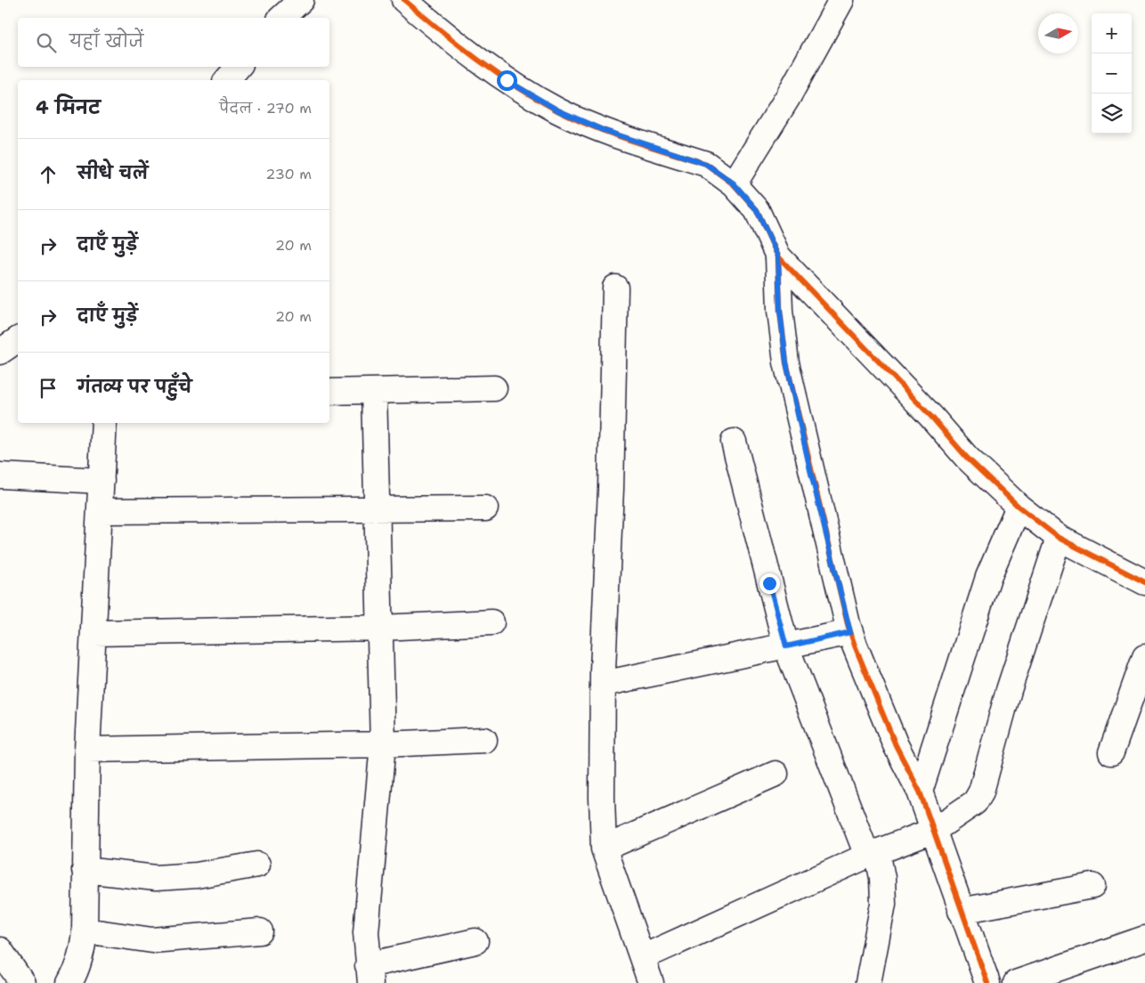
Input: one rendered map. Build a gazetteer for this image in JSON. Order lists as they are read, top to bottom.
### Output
{
  "north": "right",
  "page": {
    "map_buttons": ["+", "−"],
    "search": "यहाँ खोजें",
    "heading": ["4 मिनट", "पैदल · 270 m"],
    "list": [
      ["सीधे चलें", "230 m"],
      ["दाएँ मुड़ें", "20 m"],
      ["दाएँ मुड़ें", "20 m"],
      "गंतव्य पर पहुँचे"
    ]
  }
}
